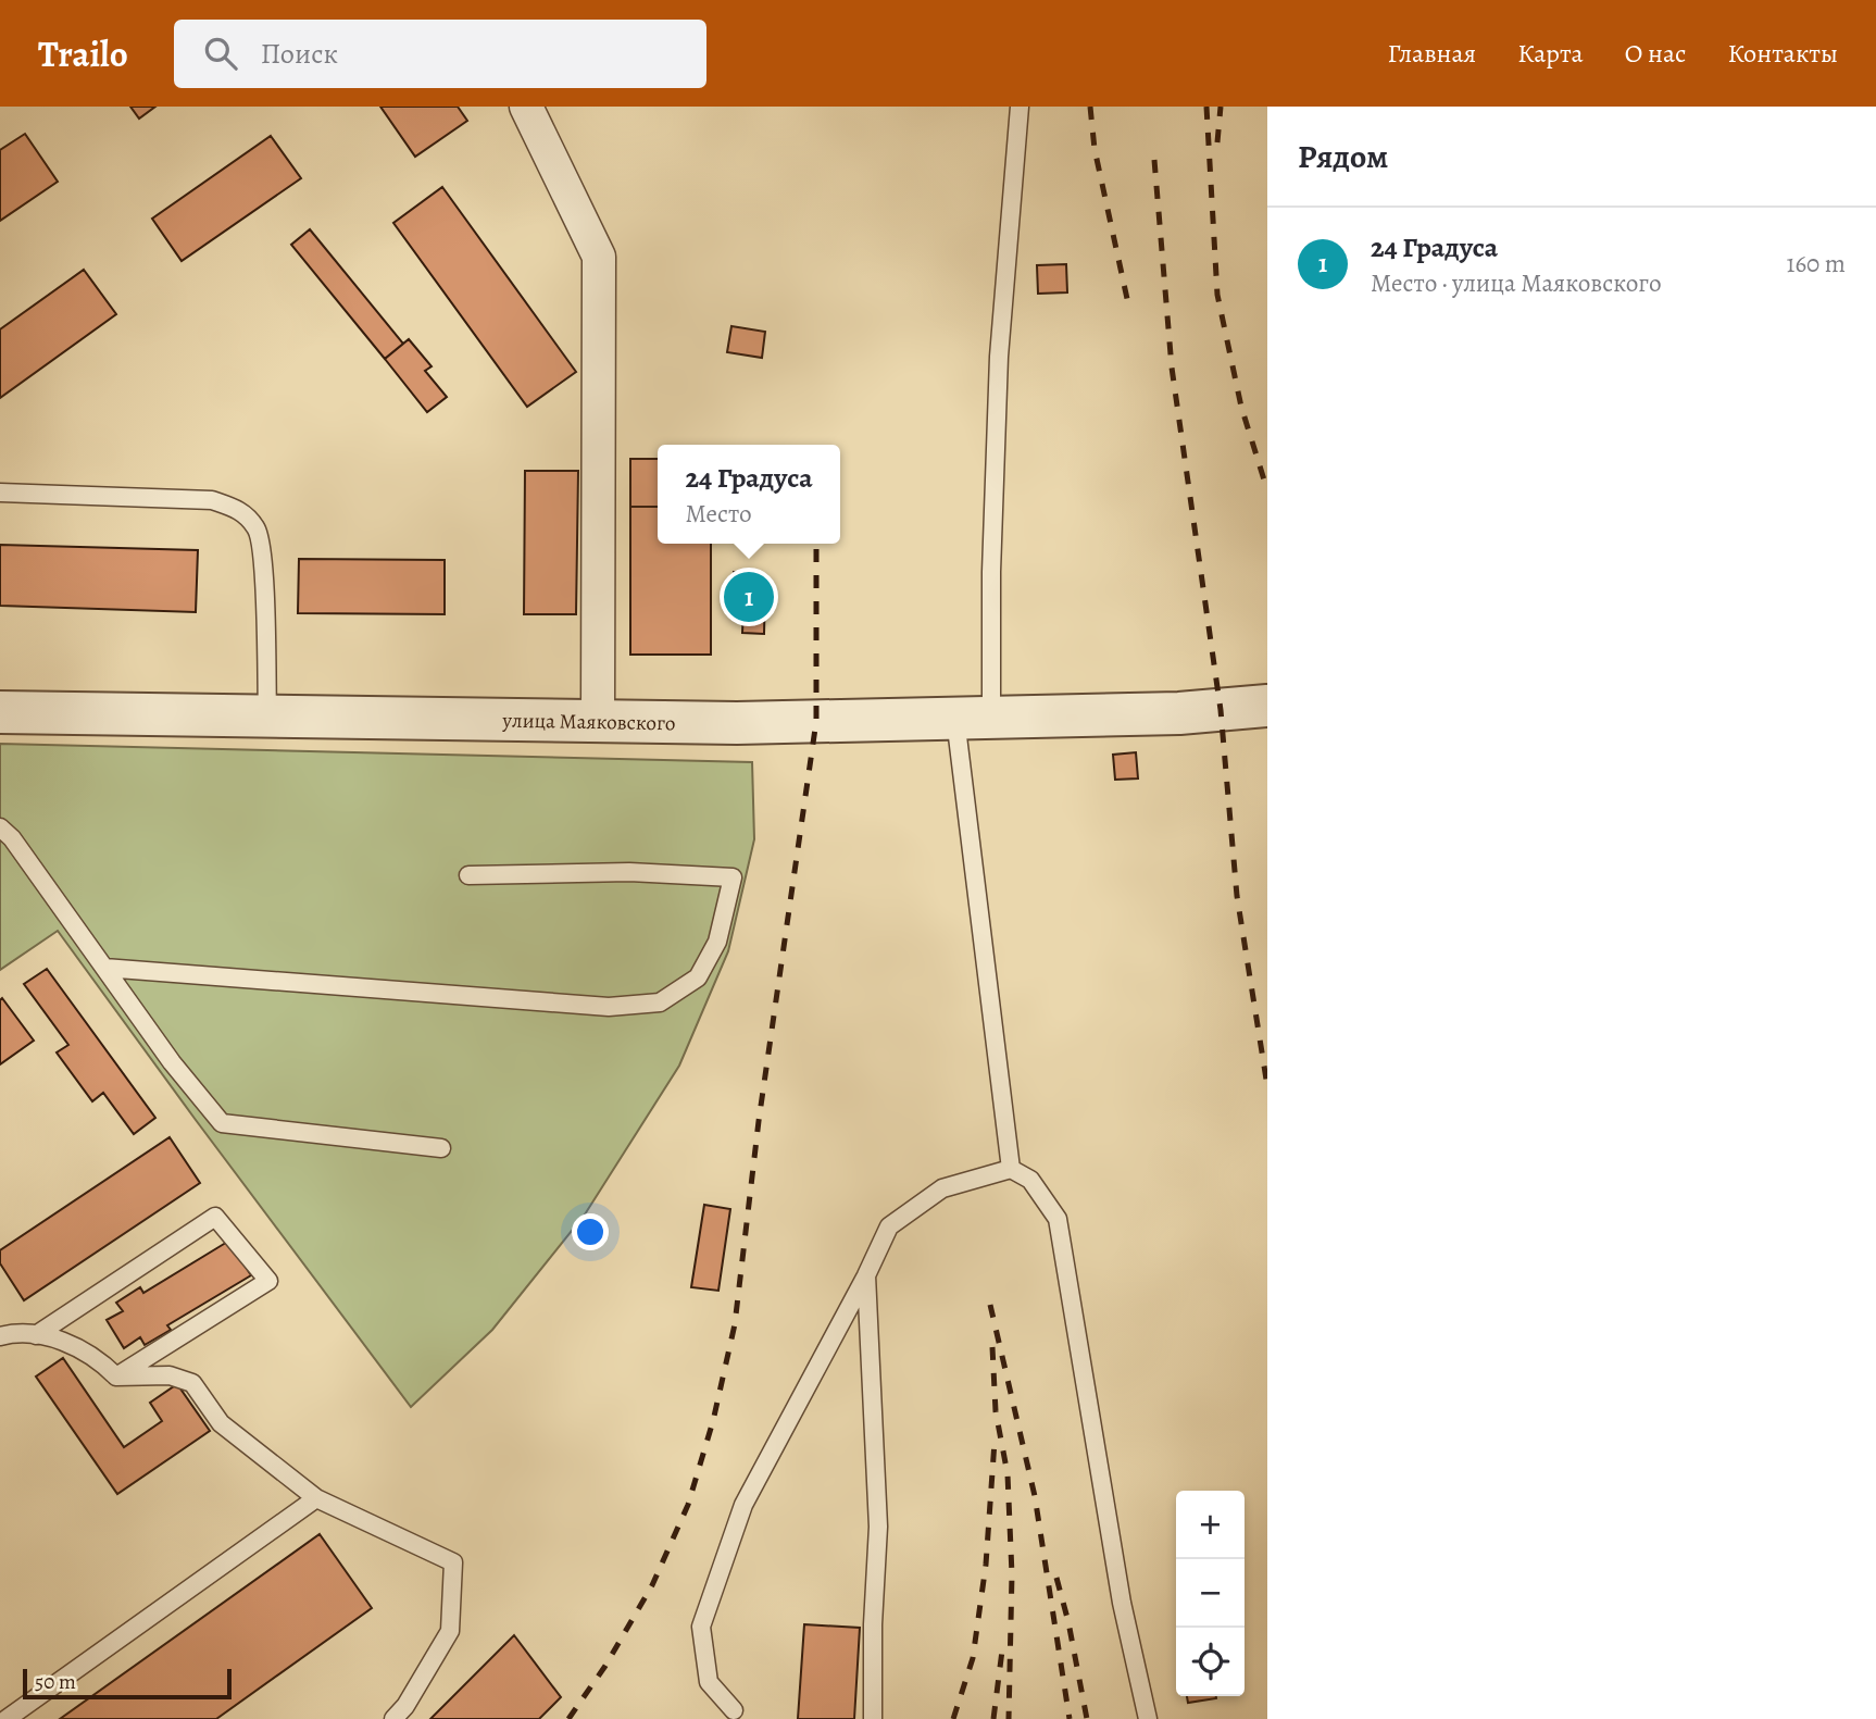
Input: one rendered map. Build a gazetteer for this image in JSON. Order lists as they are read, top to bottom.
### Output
{
  "streets": {
    "street": ["улица Маяковского"]
  },
  "scale_bar": "50 m",
  "page": {
    "header": "Trailo",
    "search": "Поиск",
    "nav": [
      "Главная",
      "Карта",
      "О нас",
      "Контакты"
    ],
    "heading": "Рядом",
    "list": [
      {
        "mark": "1",
        "name": "24 Градуса",
        "note": "Место · улица Маяковского",
        "value": "160 m"
      }
    ],
    "popup": ["24 Градуса", "Место"],
    "pins": "1",
    "map_buttons": ["+", "−"],
    "scale": "50 m"
  }
}
